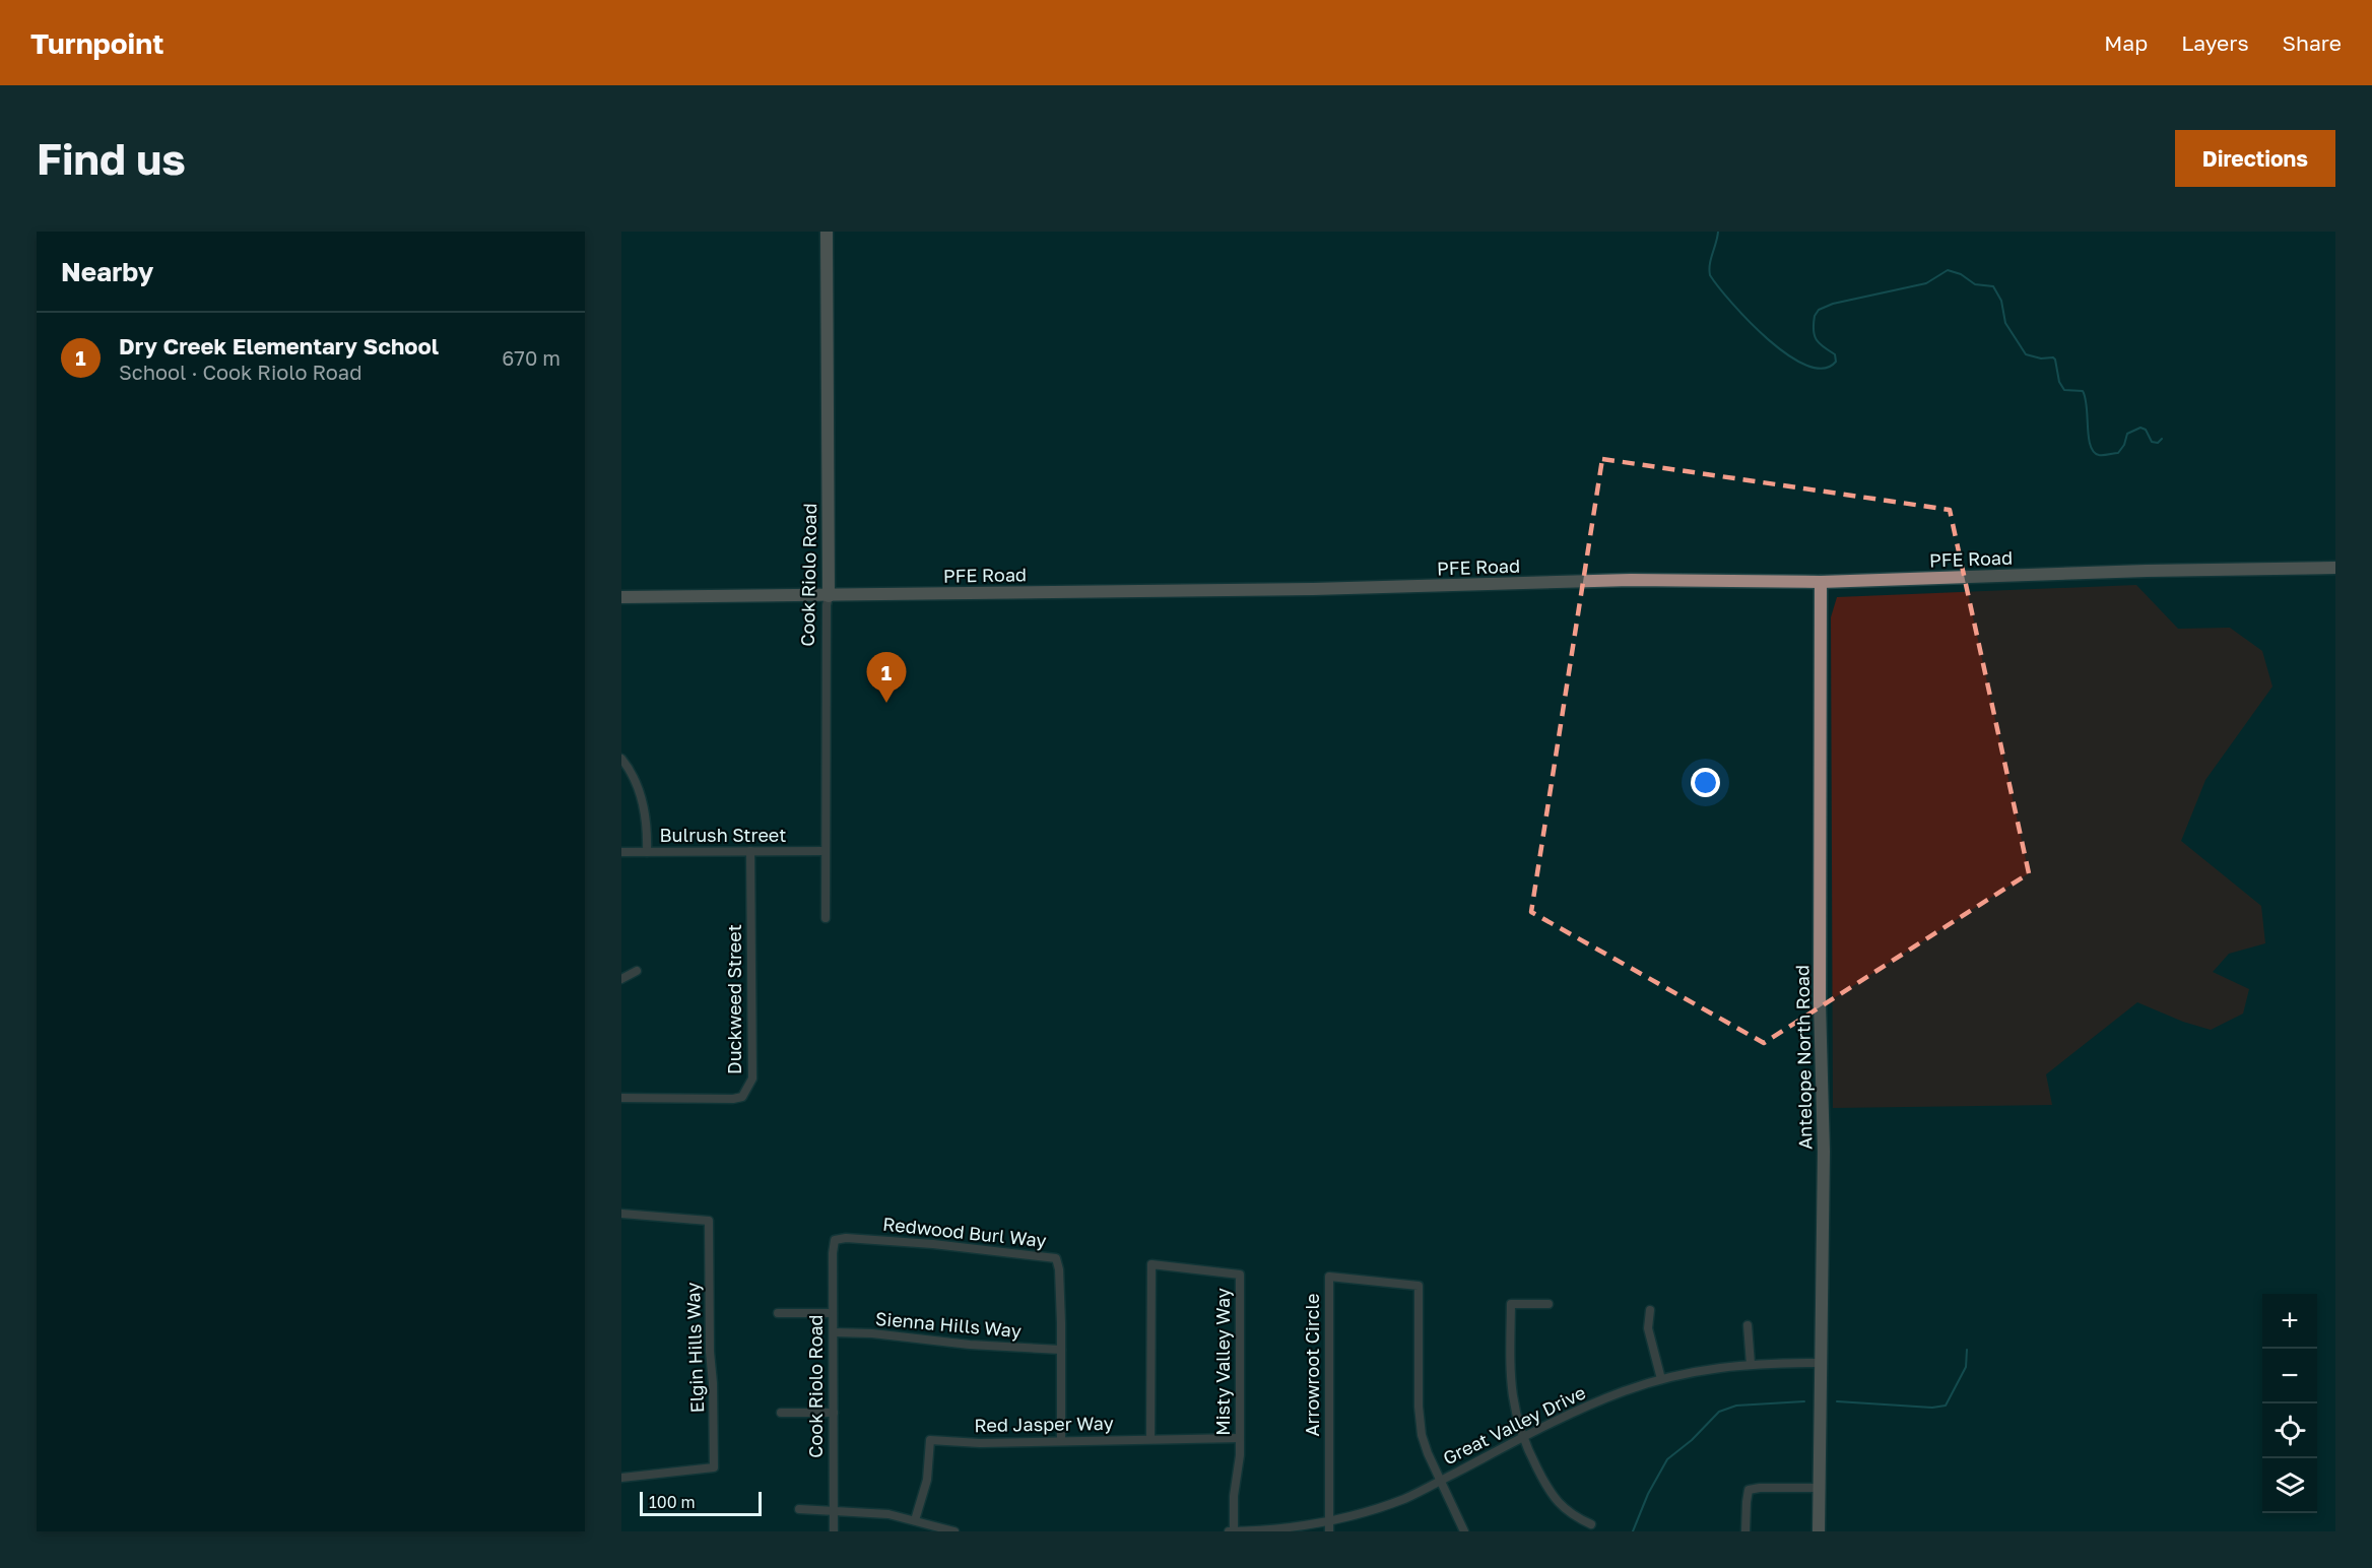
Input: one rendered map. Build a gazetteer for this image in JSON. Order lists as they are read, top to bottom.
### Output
{
  "streets": {
    "main road": ["PFE Road", "Cook Riolo Road", "Antelope North Road"],
    "street": [
      "Bulrush Street",
      "Duckweed Street",
      "Redwood Burl Way",
      "Sienna Hills Way",
      "Elgin Hills Way",
      "Misty Valley Way",
      "Arrowroot Circle",
      "Red Jasper Way",
      "Great Valley Drive"
    ]
  },
  "crossings": [
    ["PFE Road", "Cook Riolo Road"],
    ["PFE Road", "Antelope North Road"],
    ["Cook Riolo Road", "Bulrush Street"],
    ["Cook Riolo Road", "Redwood Burl Way"],
    ["Cook Riolo Road", "Sienna Hills Way"],
    ["Bulrush Street", "Duckweed Street"],
    ["Antelope North Road", "Great Valley Drive"],
    ["Redwood Burl Way", "Sienna Hills Way"],
    ["Redwood Burl Way", "Red Jasper Way"],
    ["Misty Valley Way", "Red Jasper Way"],
    ["Misty Valley Way", "Great Valley Drive"],
    ["Arrowroot Circle", "Great Valley Drive"]
  ],
  "scale_bar": "100 m",
  "page": {
    "header": "Turnpoint",
    "nav": ["Map", "Layers", "Share"],
    "buttons": "Directions",
    "title": "Find us",
    "heading": "Nearby",
    "list": [
      {
        "mark": "1",
        "name": "Dry Creek Elementary School",
        "note": "School · Cook Riolo Road",
        "value": "670 m"
      }
    ],
    "pins": "1",
    "map_buttons": ["+", "−"],
    "scale": "100 m"
  }
}
